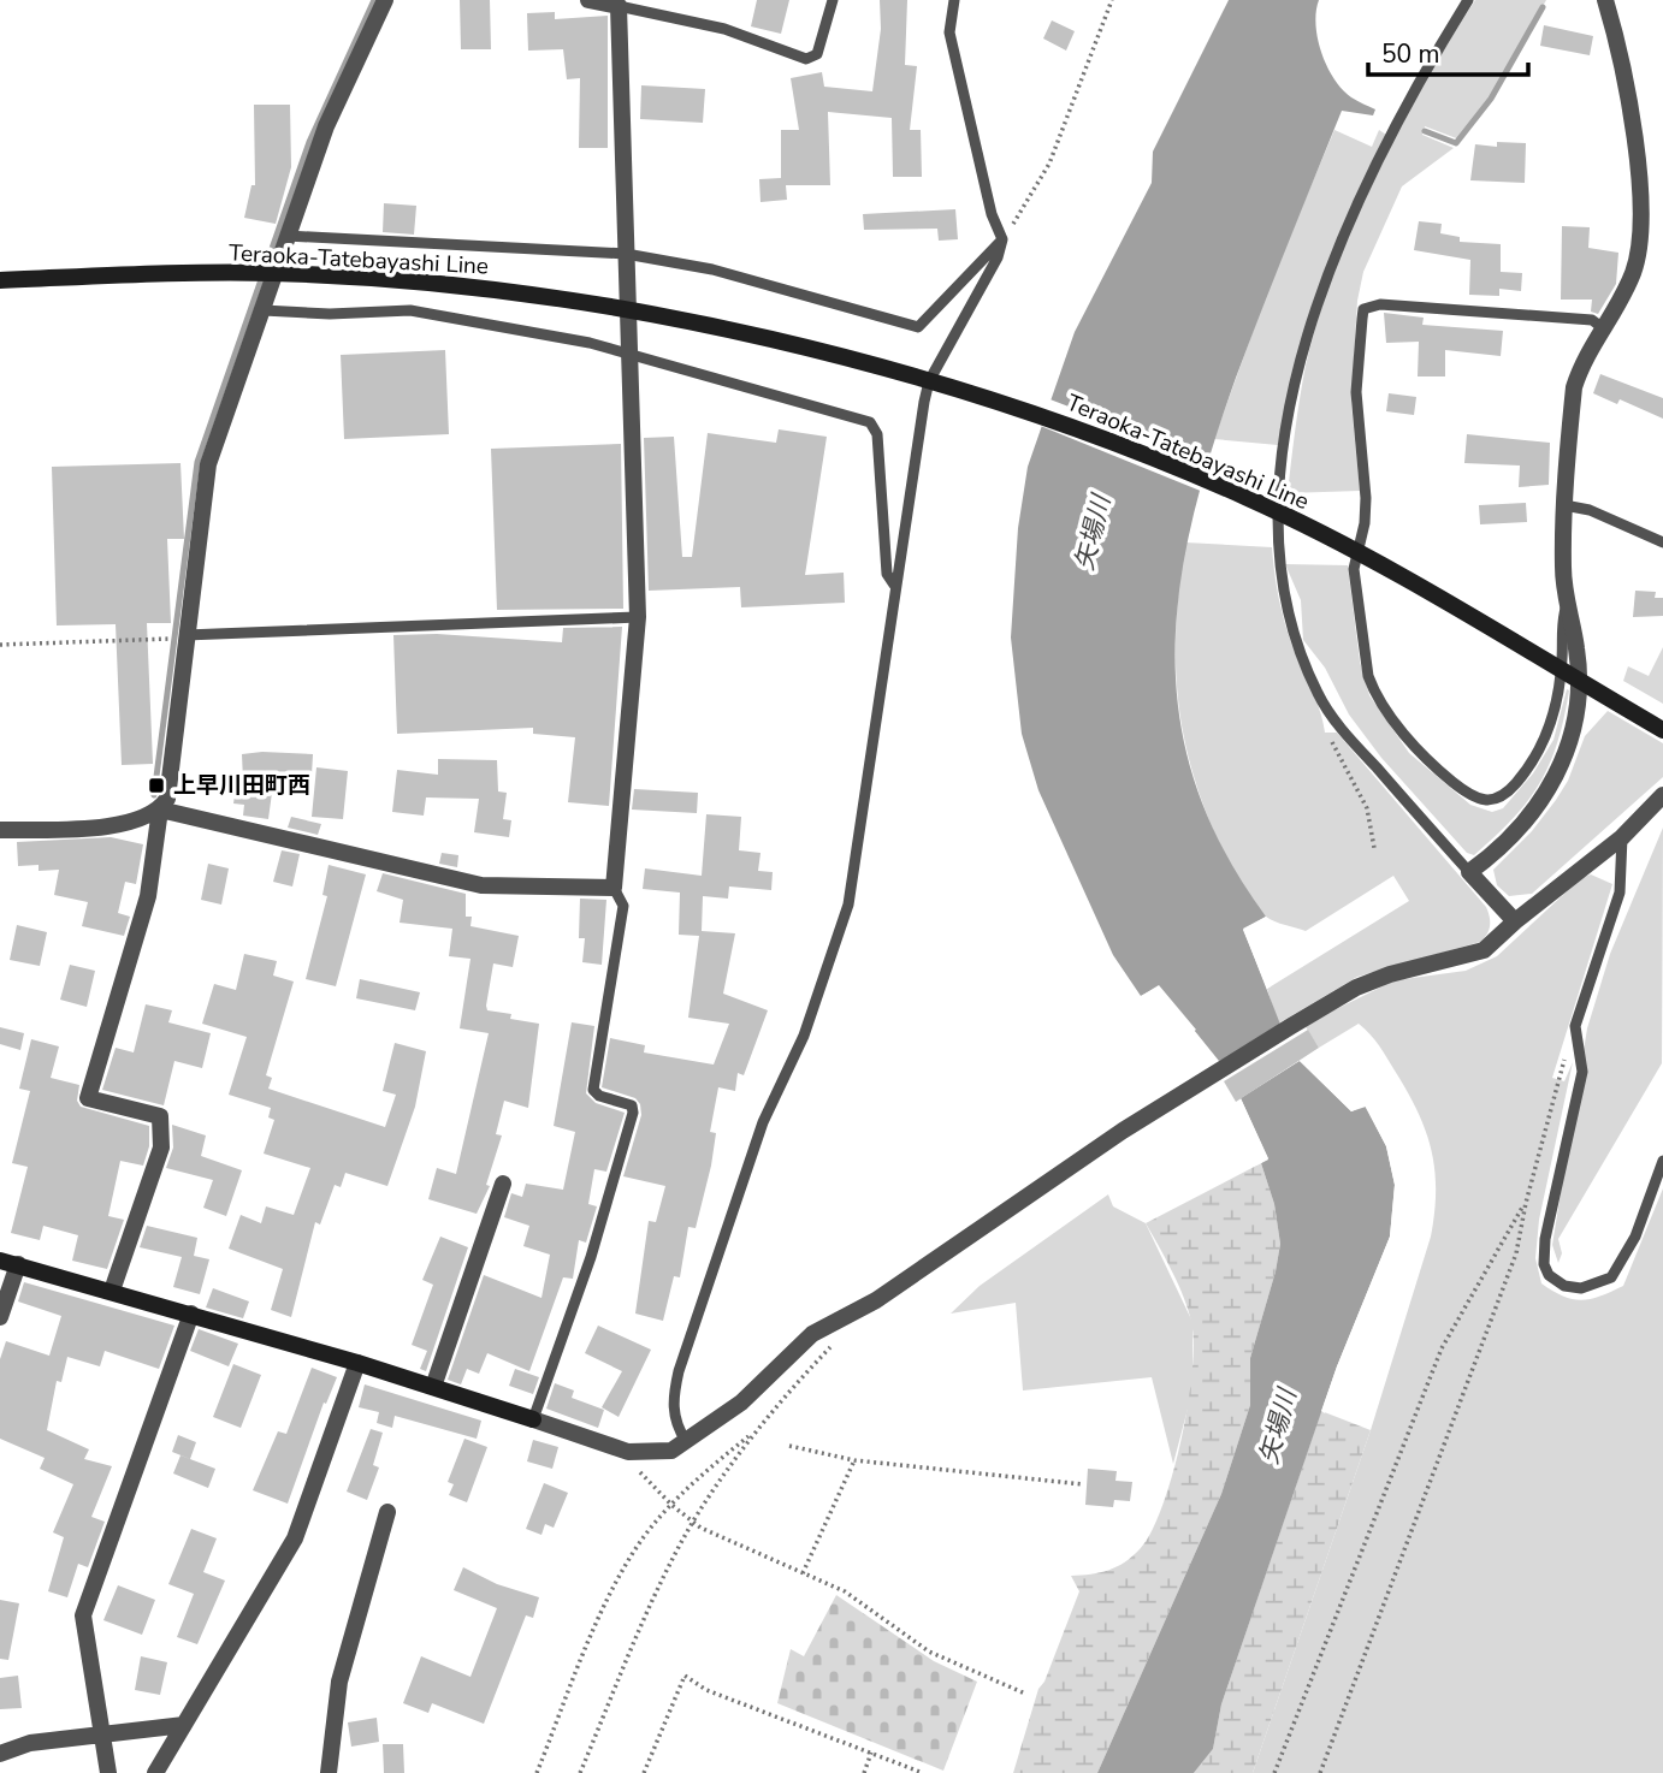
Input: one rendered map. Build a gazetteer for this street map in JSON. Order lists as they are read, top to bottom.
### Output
{
  "streets": {
    "main road": ["Teraoka-Tatebayashi Line"]
  },
  "water": ["矢場川"],
  "places": {
    "transit": ["上早川田町西"]
  },
  "scale_bar": "50 m"
}
